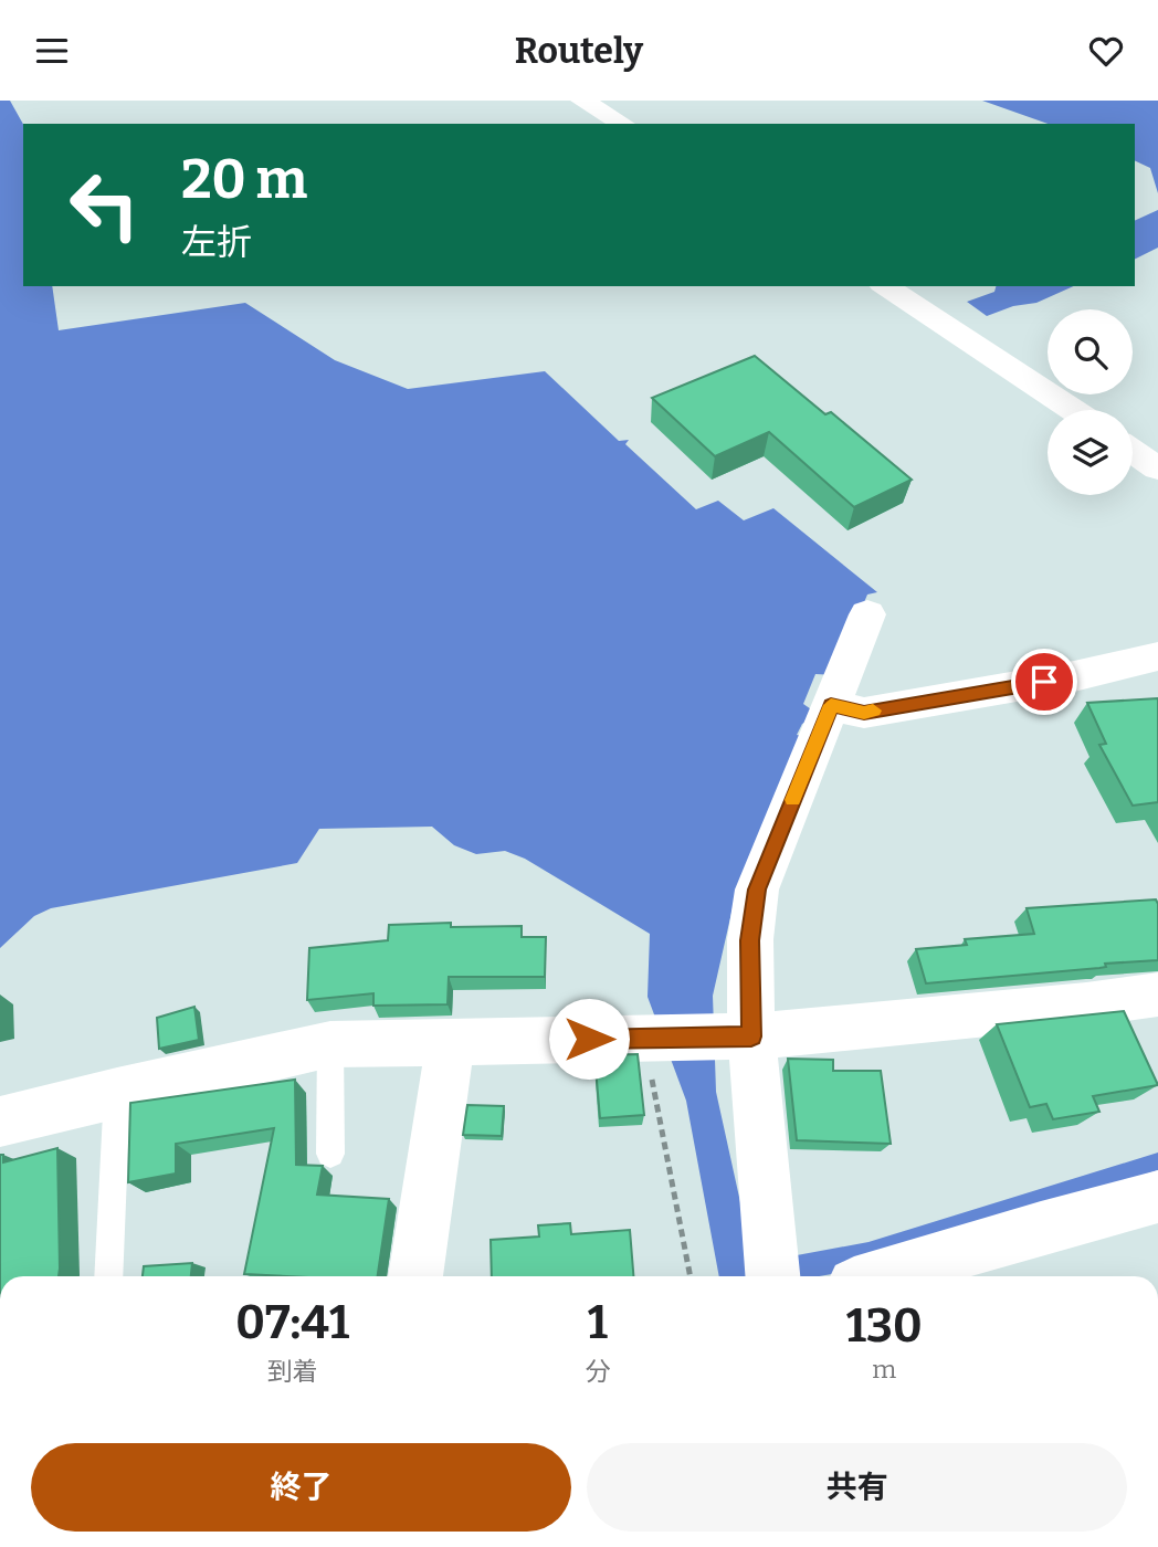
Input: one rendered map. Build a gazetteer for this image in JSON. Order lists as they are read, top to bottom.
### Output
{
  "page": {
    "header": "Routely",
    "turn": ["20 m", "左折"],
    "eta": [
      "07:41",
      "到着",
      "1",
      "分",
      "130",
      "m"
    ],
    "buttons": ["終了", "共有"]
  }
}
